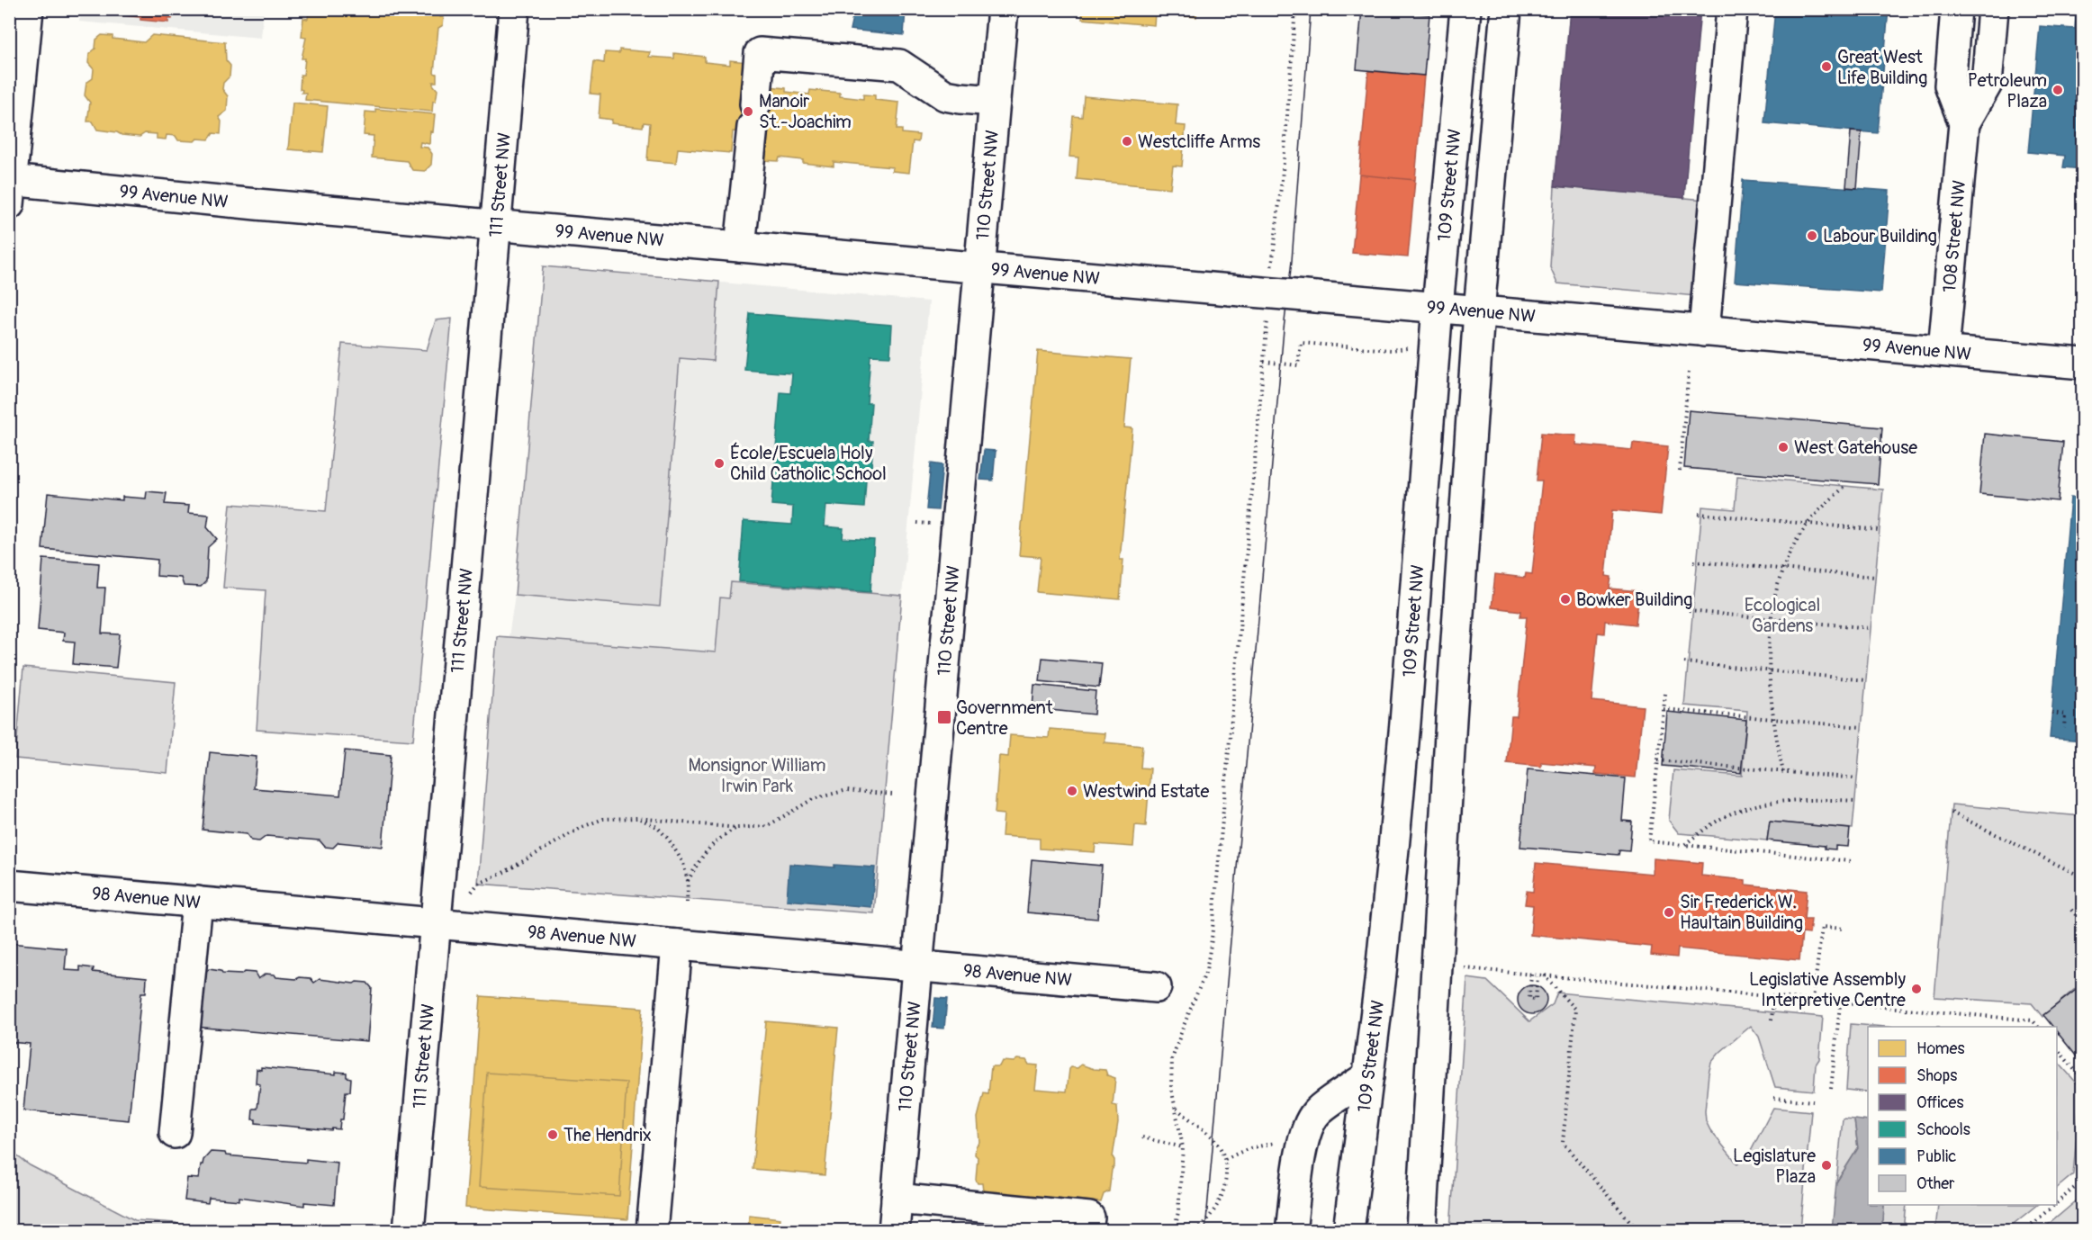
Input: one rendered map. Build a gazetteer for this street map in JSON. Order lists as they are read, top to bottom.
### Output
{
  "streets": {
    "street": [
      "111 Street NW",
      "110 Street NW",
      "109 Street NW",
      "99 Avenue NW",
      "108 Street NW",
      "98 Avenue NW"
    ]
  },
  "crossings": [
    ["111 Street NW", "99 Avenue NW"],
    ["111 Street NW", "98 Avenue NW"],
    ["110 Street NW", "99 Avenue NW"],
    ["110 Street NW", "98 Avenue NW"],
    ["109 Street NW", "99 Avenue NW"],
    ["99 Avenue NW", "108 Street NW"]
  ],
  "parks": ["Ecological Gardens", "Monsignor William Irwin Park"],
  "places": {
    "other": [
      "Great West Life Building",
      "Petroleum Plaza",
      "Manoir St.-Joachim",
      "Westcliffe Arms",
      "Labour Building",
      "West Gatehouse",
      "École/Escuela Holy Child Catholic School",
      "Bowker Building",
      "Westwind Estate",
      "Sir Frederick W. Haultain Building",
      "Legislative Assembly Interpretive Centre",
      "The Hendrix",
      "Legislature Plaza"
    ],
    "transit": ["Government Centre"]
  },
  "legend": [
    "Homes",
    "Shops",
    "Offices",
    "Schools",
    "Public",
    "Other"
  ]
}
